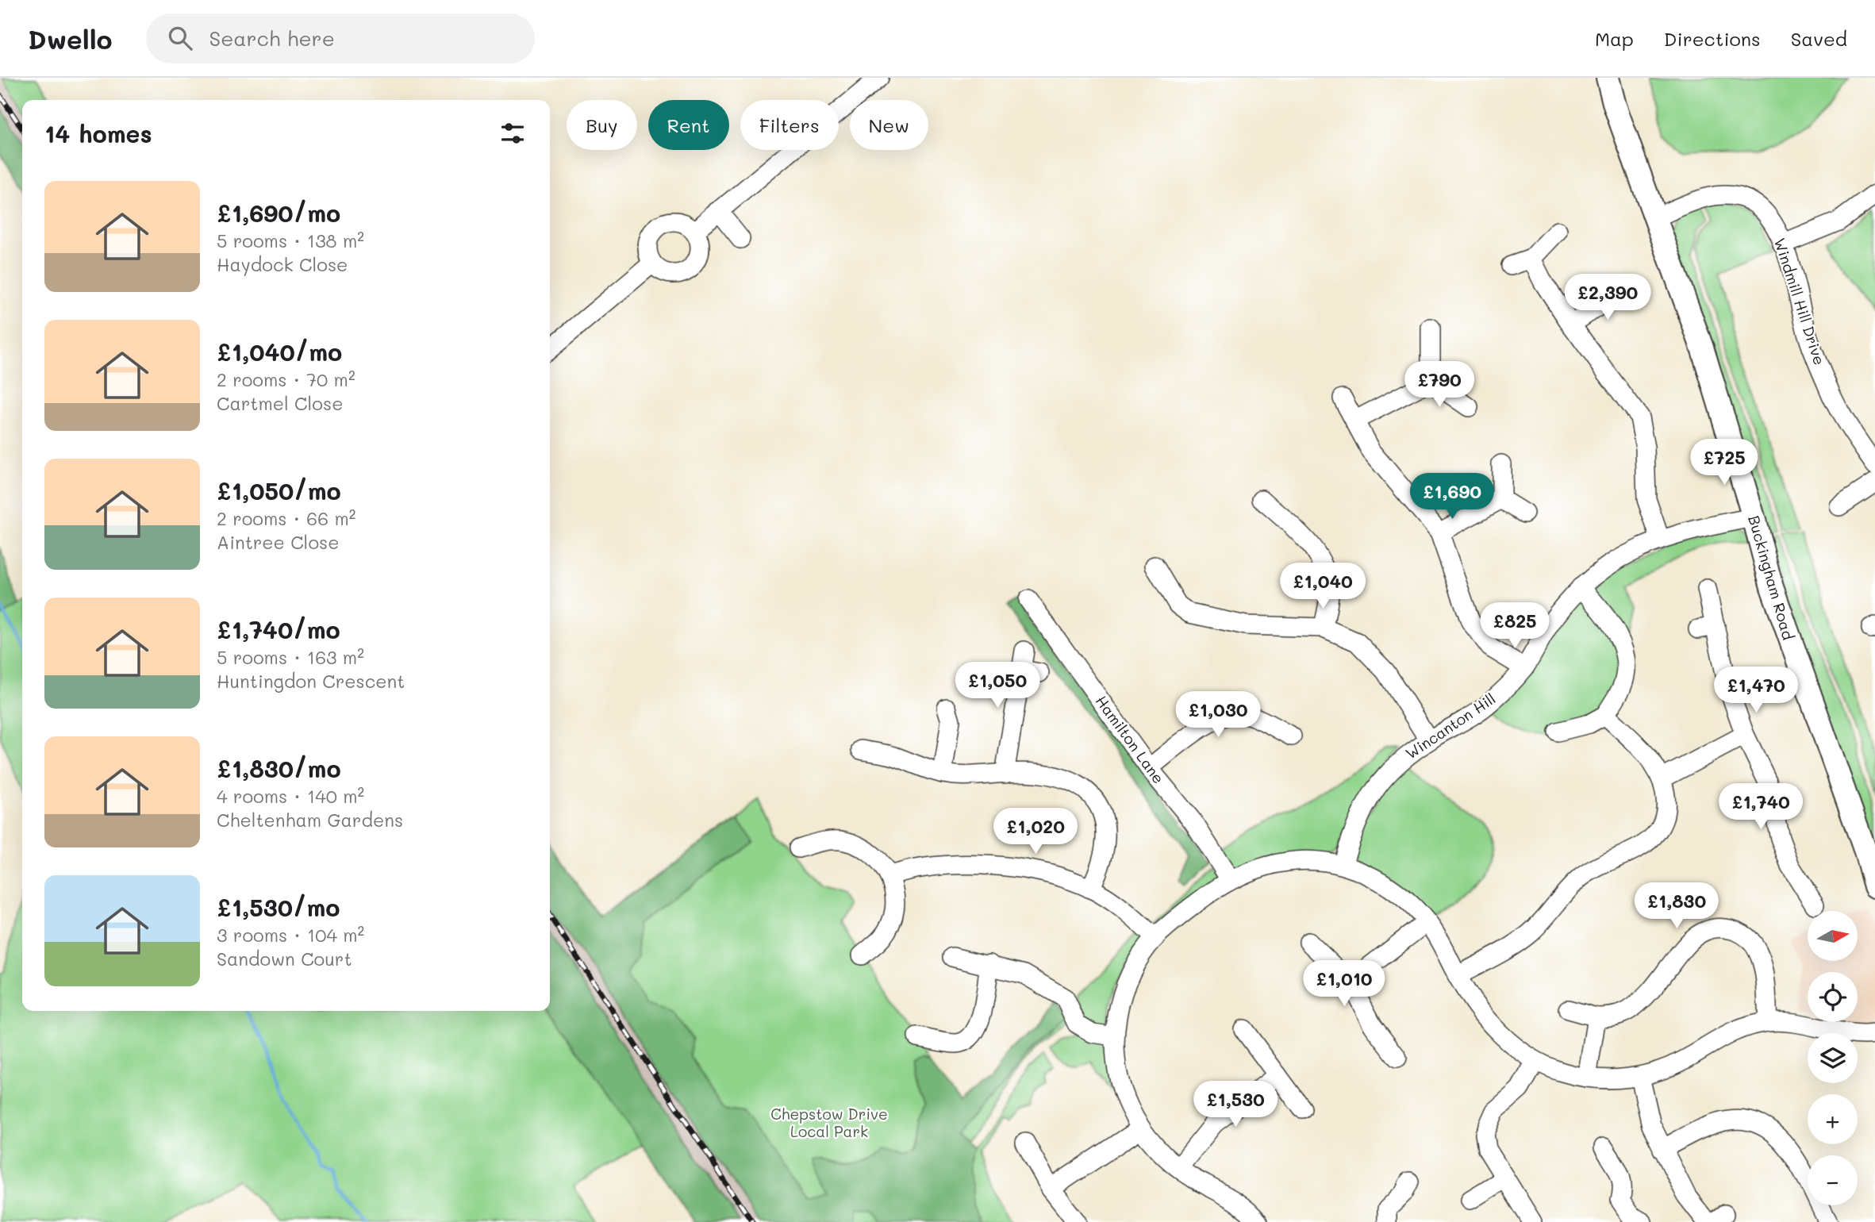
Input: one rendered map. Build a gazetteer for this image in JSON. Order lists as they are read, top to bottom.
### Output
{
  "streets": {
    "main road": ["Buckingham Road"],
    "street": ["Windmill Hill Drive", "Wincanton Hill", "Hamilton Lane"]
  },
  "crossings": [
    ["Windmill Hill Drive", "Buckingham Road"],
    ["Buckingham Road", "Wincanton Hill"]
  ],
  "parks": ["Chepstow Drive Local Park"],
  "north": "right",
  "page": {
    "header": "Dwello",
    "search": "Search here",
    "nav": ["Map", "Directions", "Saved"],
    "chip": [
      "Buy",
      "Rent",
      "Filters",
      "New"
    ],
    "heading": "14 homes",
    "list": [
      {
        "name": "£1,690/mo",
        "note": "5 rooms · 138 m² · Haydock Close"
      },
      {
        "name": "£1,040/mo",
        "note": "2 rooms · 70 m² · Cartmel Close"
      },
      {
        "name": "£1,050/mo",
        "note": "2 rooms · 66 m² · Aintree Close"
      },
      {
        "name": "£1,740/mo",
        "note": "5 rooms · 163 m² · Huntingdon Crescent"
      },
      {
        "name": "£1,830/mo",
        "note": "4 rooms · 140 m² · Cheltenham Gardens"
      },
      {
        "name": "£1,530/mo",
        "note": "3 rooms · 104 m² · Sandown Court"
      }
    ],
    "price": [
      "£2,390",
      "£790",
      "£725",
      "£1,690",
      "£1,040",
      "£825",
      "£1,050",
      "£1,470",
      "£1,030",
      "£1,740",
      "£1,020",
      "£1,830",
      "£1,010",
      "£1,530"
    ],
    "map_buttons": ["+", "−"]
  }
}
